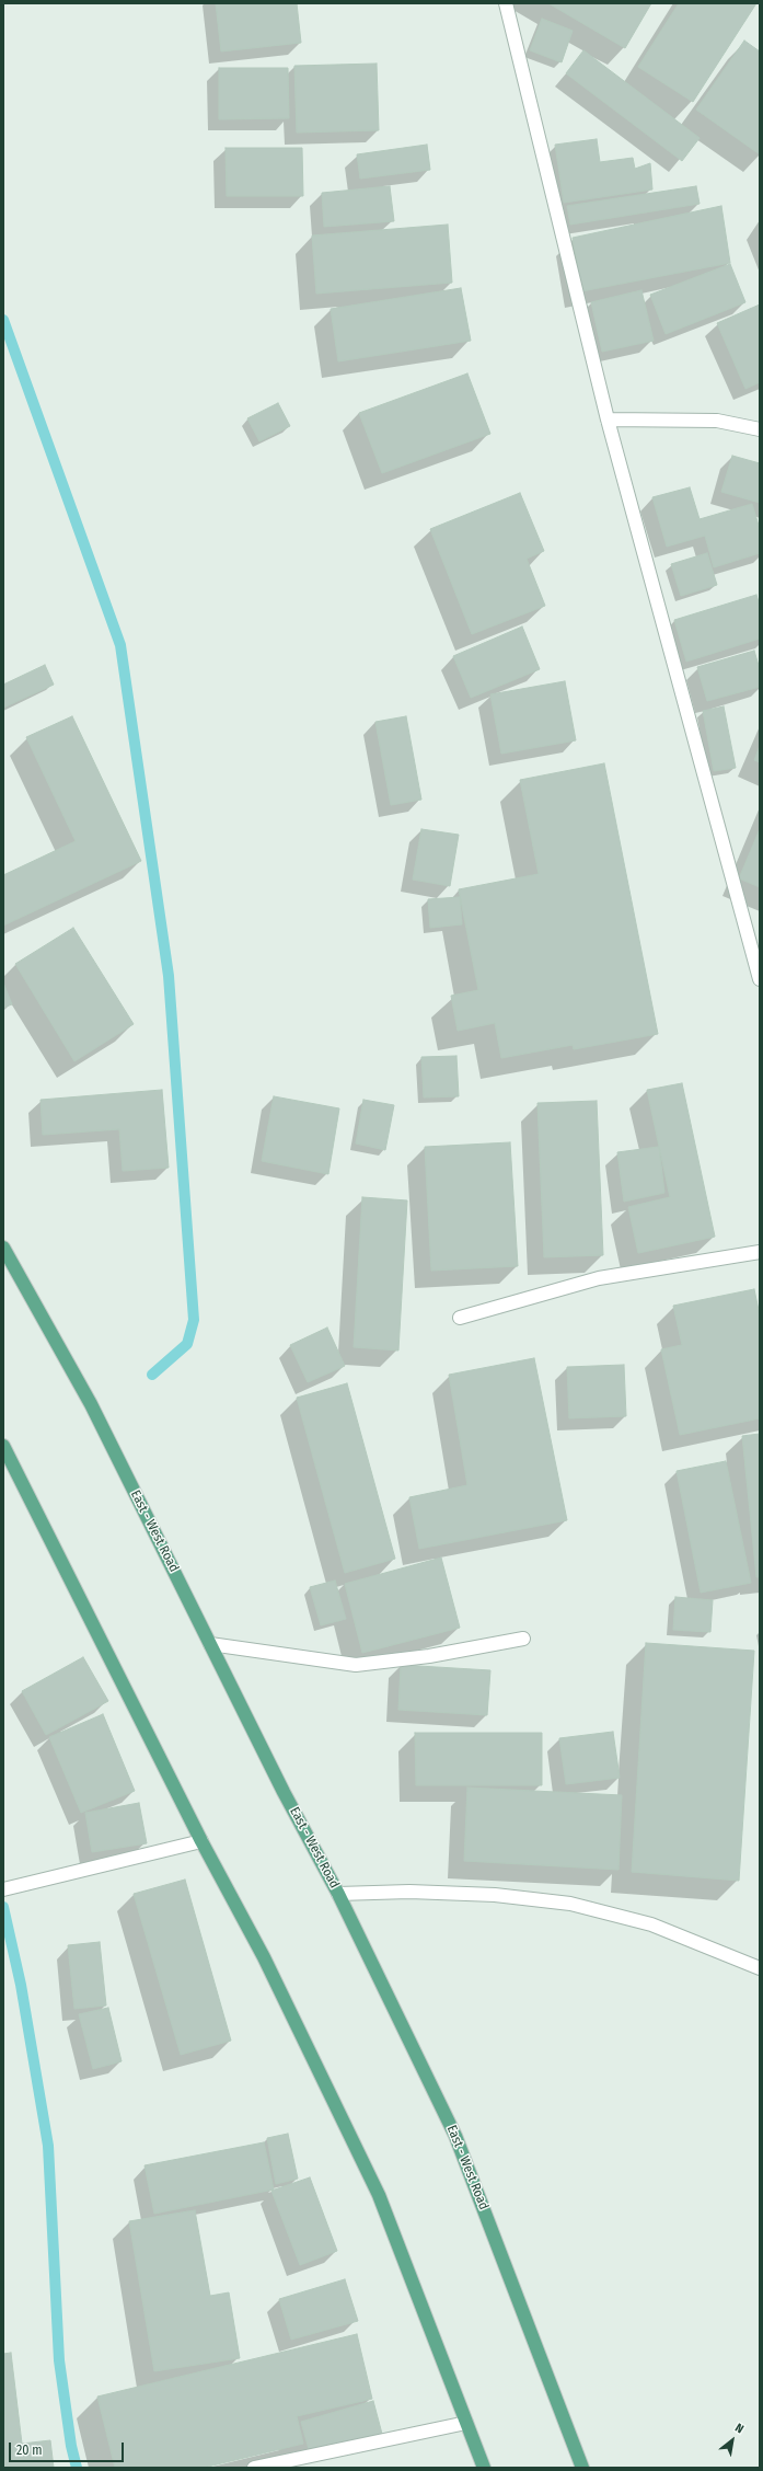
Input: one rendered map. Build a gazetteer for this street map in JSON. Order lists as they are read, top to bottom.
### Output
{
  "streets": {
    "main road": ["East - West Road"]
  },
  "scale_bar": "20 m",
  "north": "top right"
}
